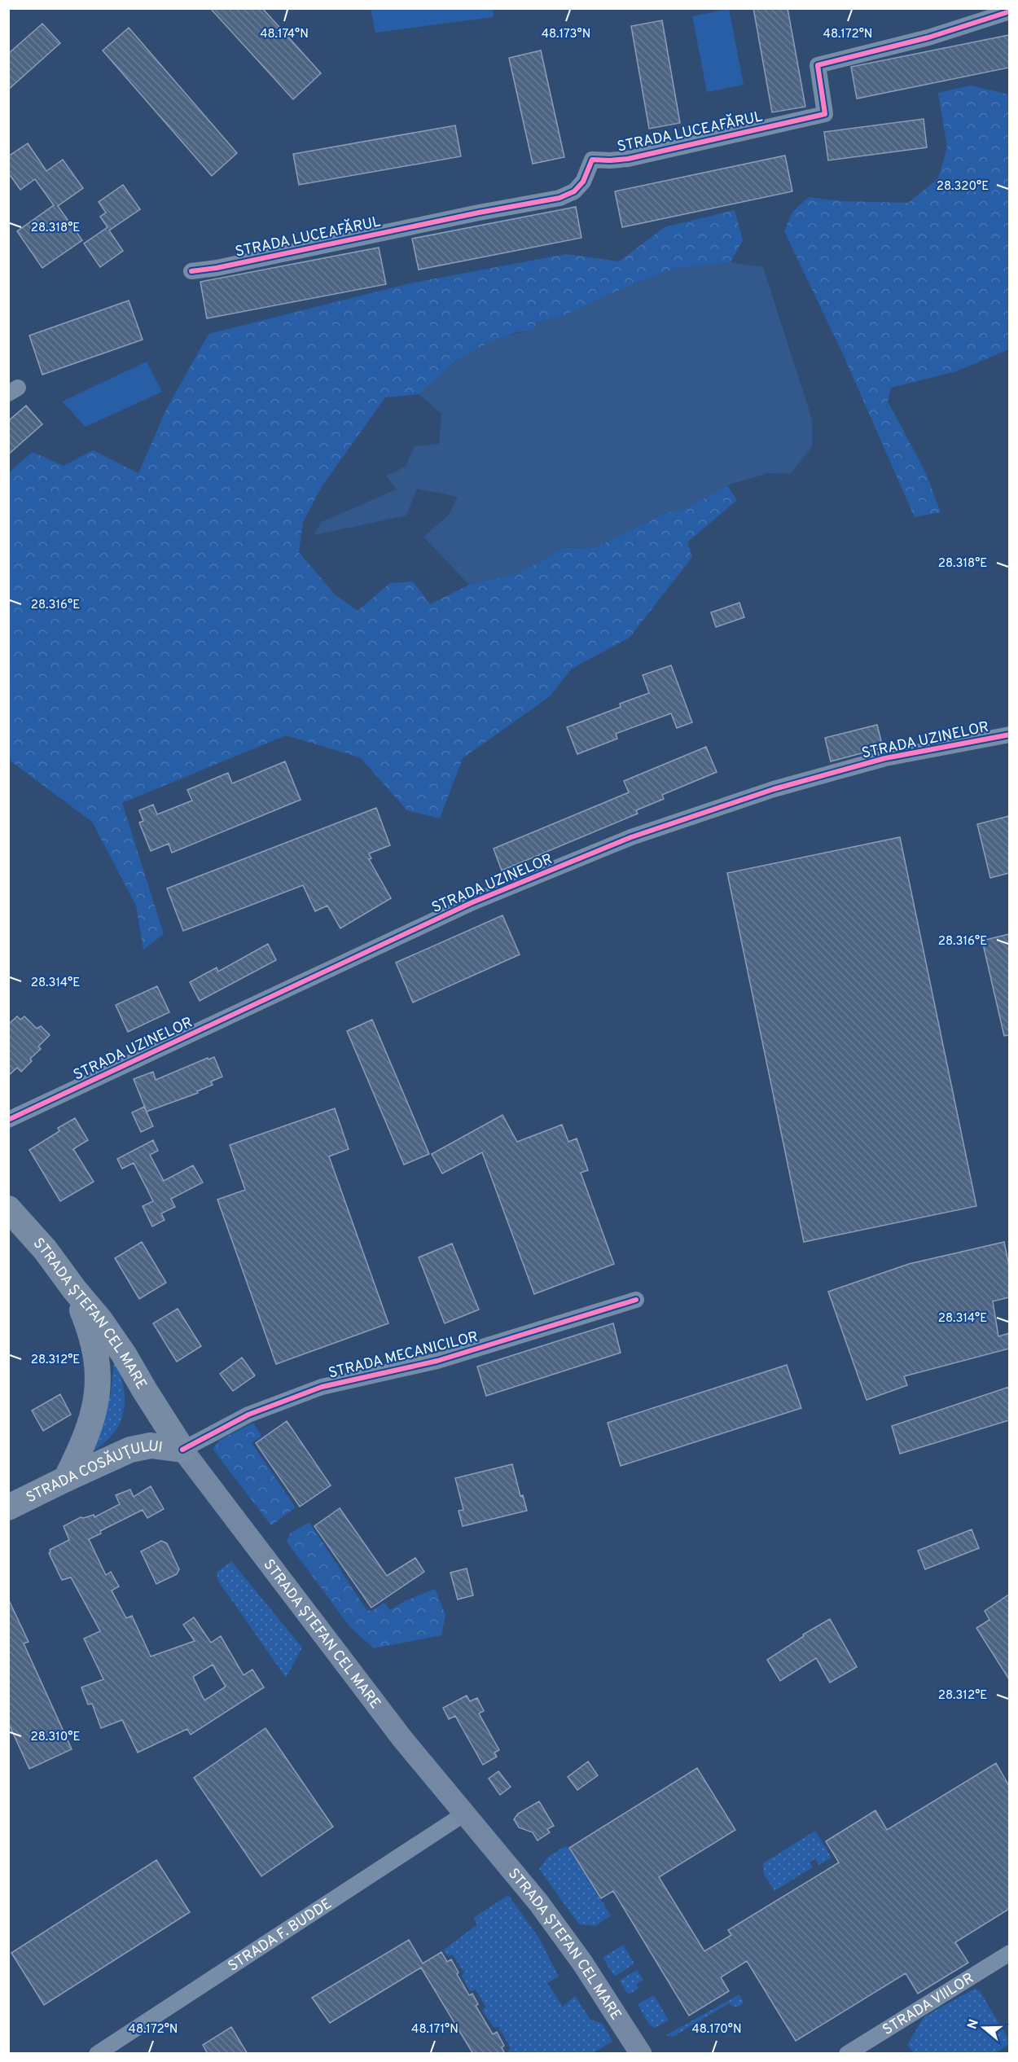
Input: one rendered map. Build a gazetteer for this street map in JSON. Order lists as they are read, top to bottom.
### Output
{
  "streets": {
    "main road": ["STRADA ȘTEFAN CEL MARE", "STRADA COSĂUȚULUI"],
    "street": [
      "STRADA LUCEAFĂRUL",
      "STRADA UZINELOR",
      "STRADA MECANICILOR",
      "STRADA F. BUDDE",
      "STRADA VIILOR"
    ]
  },
  "crossings": [
    ["STRADA ȘTEFAN CEL MARE", "STRADA MECANICILOR"],
    ["STRADA ȘTEFAN CEL MARE", "STRADA COSĂUȚULUI"],
    ["STRADA ȘTEFAN CEL MARE", "STRADA F. BUDDE"],
    ["STRADA MECANICILOR", "STRADA COSĂUȚULUI"]
  ],
  "north": "left",
  "coordinates": [
    "48.174°N",
    "48.173°N",
    "48.172°N",
    "28.320°E",
    "28.318°E",
    "28.316°E",
    "28.314°E",
    "28.312°E",
    "28.310°E",
    "48.171°N",
    "48.170°N"
  ]
}
